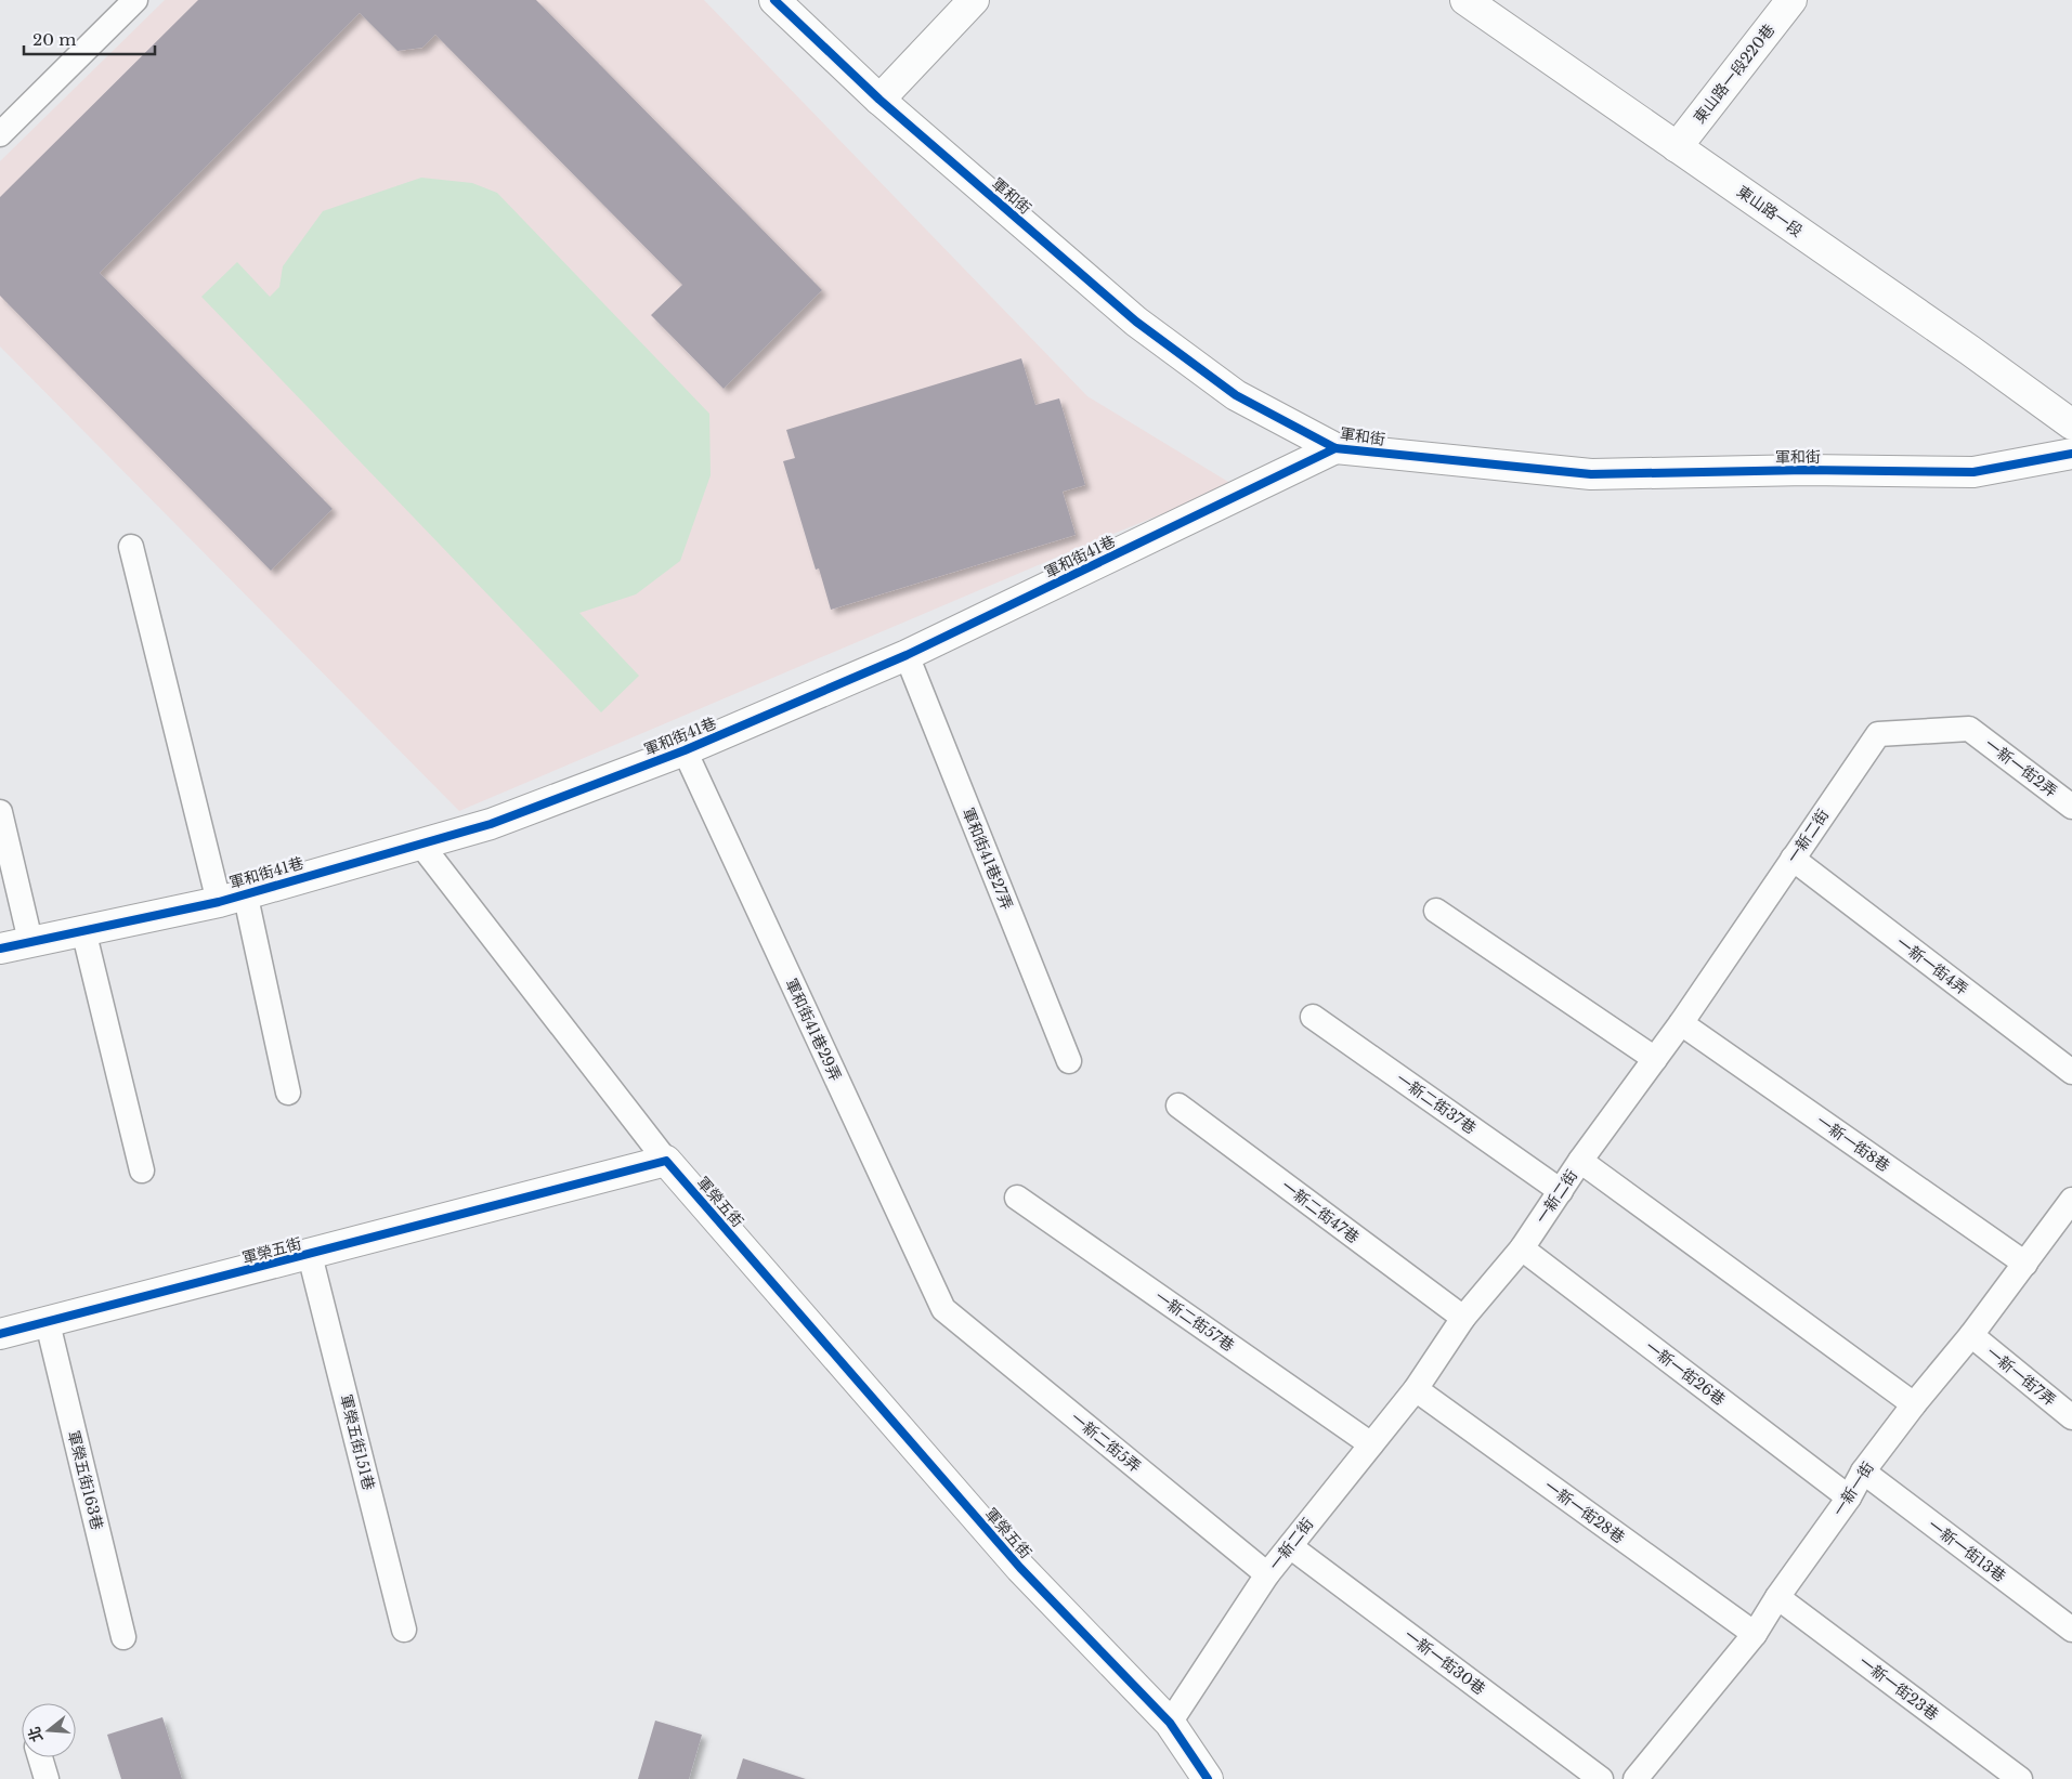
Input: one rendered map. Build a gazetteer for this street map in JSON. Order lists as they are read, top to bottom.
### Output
{
  "streets": {
    "street": [
      "東山路一段220巷",
      "軍和街",
      "東山路一段",
      "軍和街41巷",
      "軍榮五街"
    ],
    "lane": [
      "一新一街2弄",
      "一新二街",
      "軍和街41巷27弄",
      "一新一街4弄",
      "軍和街41巷29弄",
      "一新二街37巷",
      "一新一街8巷",
      "一新二街47巷",
      "一新二街57巷",
      "一新一街26巷",
      "一新一街7弄",
      "軍榮五街151巷",
      "一新二街5弄",
      "軍榮五街163巷",
      "一新一街",
      "一新一街28巷",
      "一新一街13巷",
      "一新一街30巷",
      "一新一街23巷"
    ]
  },
  "crossings": [
    ["東山路一段220巷", "東山路一段"],
    ["軍和街", "軍和街41巷"],
    ["軍和街41巷", "軍和街41巷27弄"],
    ["軍和街41巷", "軍和街41巷29弄"],
    ["一新一街2弄", "一新二街"],
    ["一新二街", "一新一街4弄"],
    ["一新二街", "一新二街37巷"],
    ["一新二街", "一新一街8巷"],
    ["一新二街", "軍榮五街"],
    ["一新二街", "一新二街47巷"],
    ["一新二街", "一新二街57巷"],
    ["一新二街", "一新一街26巷"],
    ["一新二街", "一新二街5弄"],
    ["一新二街", "一新一街28巷"],
    ["一新二街", "一新一街30巷"],
    ["軍和街41巷29弄", "一新二街5弄"],
    ["一新一街8巷", "一新一街"],
    ["軍榮五街", "軍榮五街151巷"],
    ["軍榮五街", "軍榮五街163巷"],
    ["一新一街26巷", "一新一街"],
    ["一新一街7弄", "一新一街"],
    ["一新一街", "一新一街28巷"],
    ["一新一街", "一新一街13巷"],
    ["一新一街", "一新一街23巷"]
  ],
  "scale_bar": "20 m",
  "north": "left"
}
